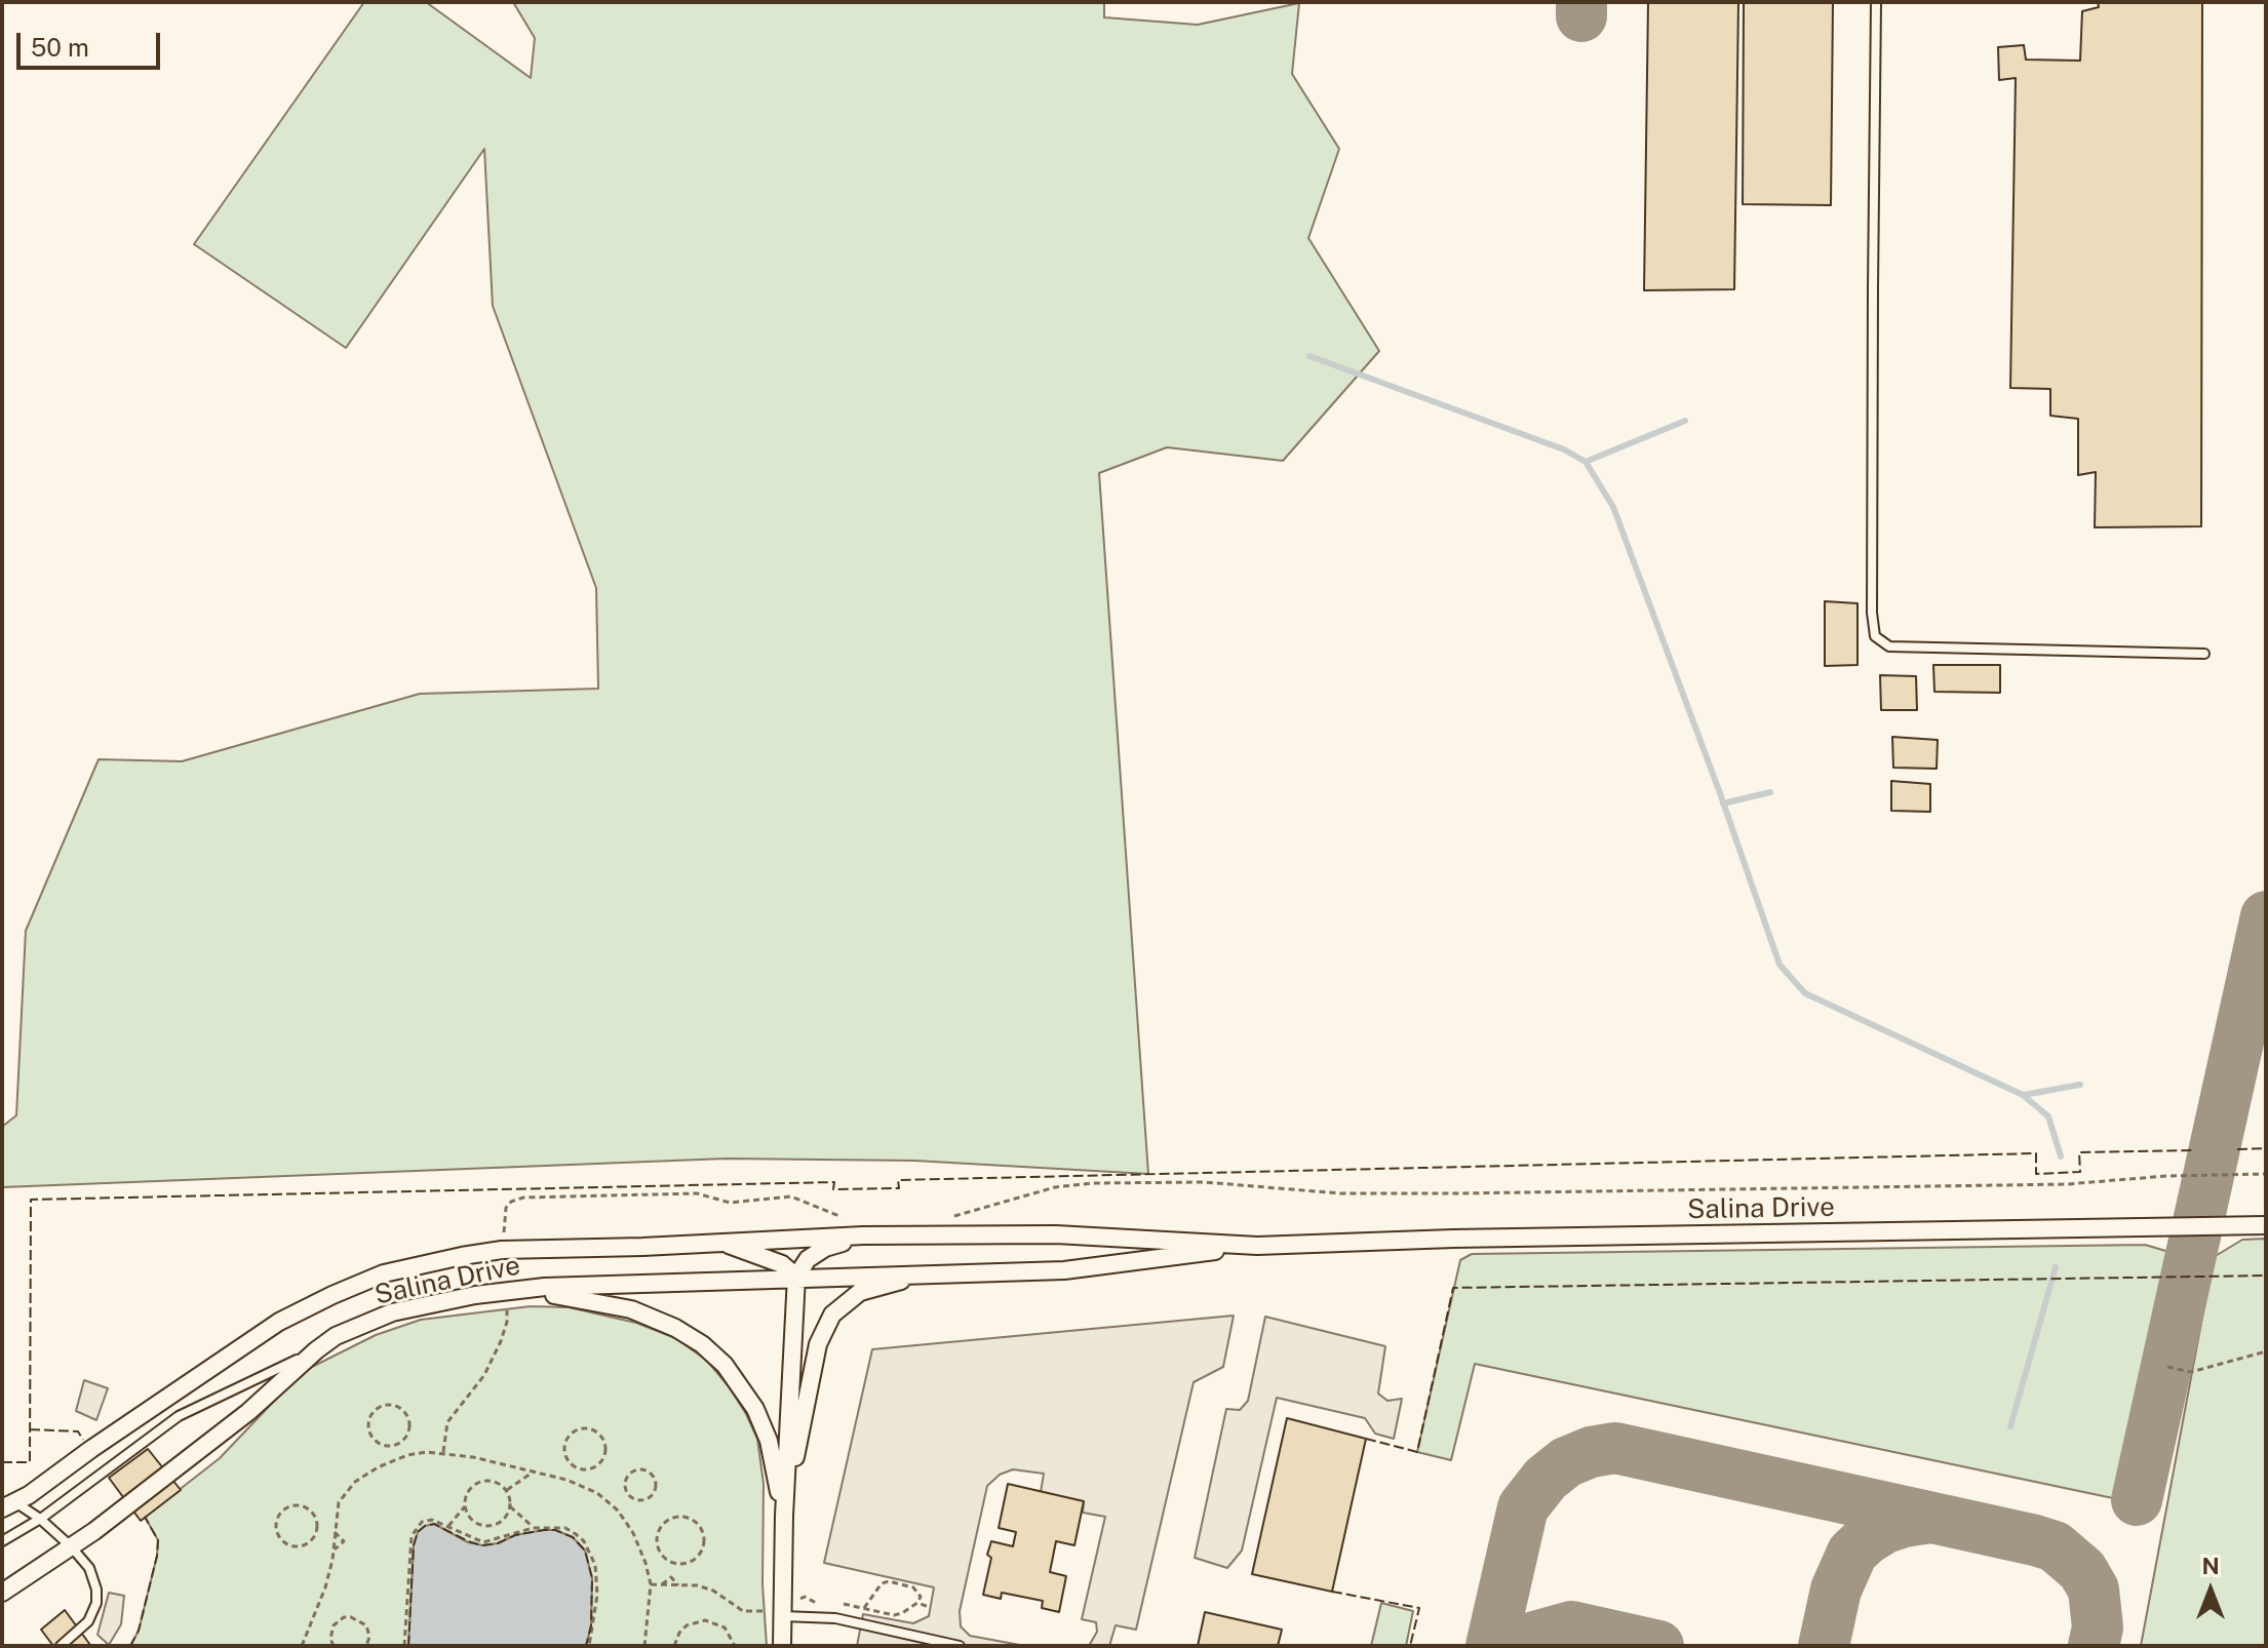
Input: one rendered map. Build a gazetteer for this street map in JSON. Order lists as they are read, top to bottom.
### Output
{
  "streets": {
    "street": ["Salina Drive"]
  },
  "scale_bar": "50 m",
  "north": "top"
}
